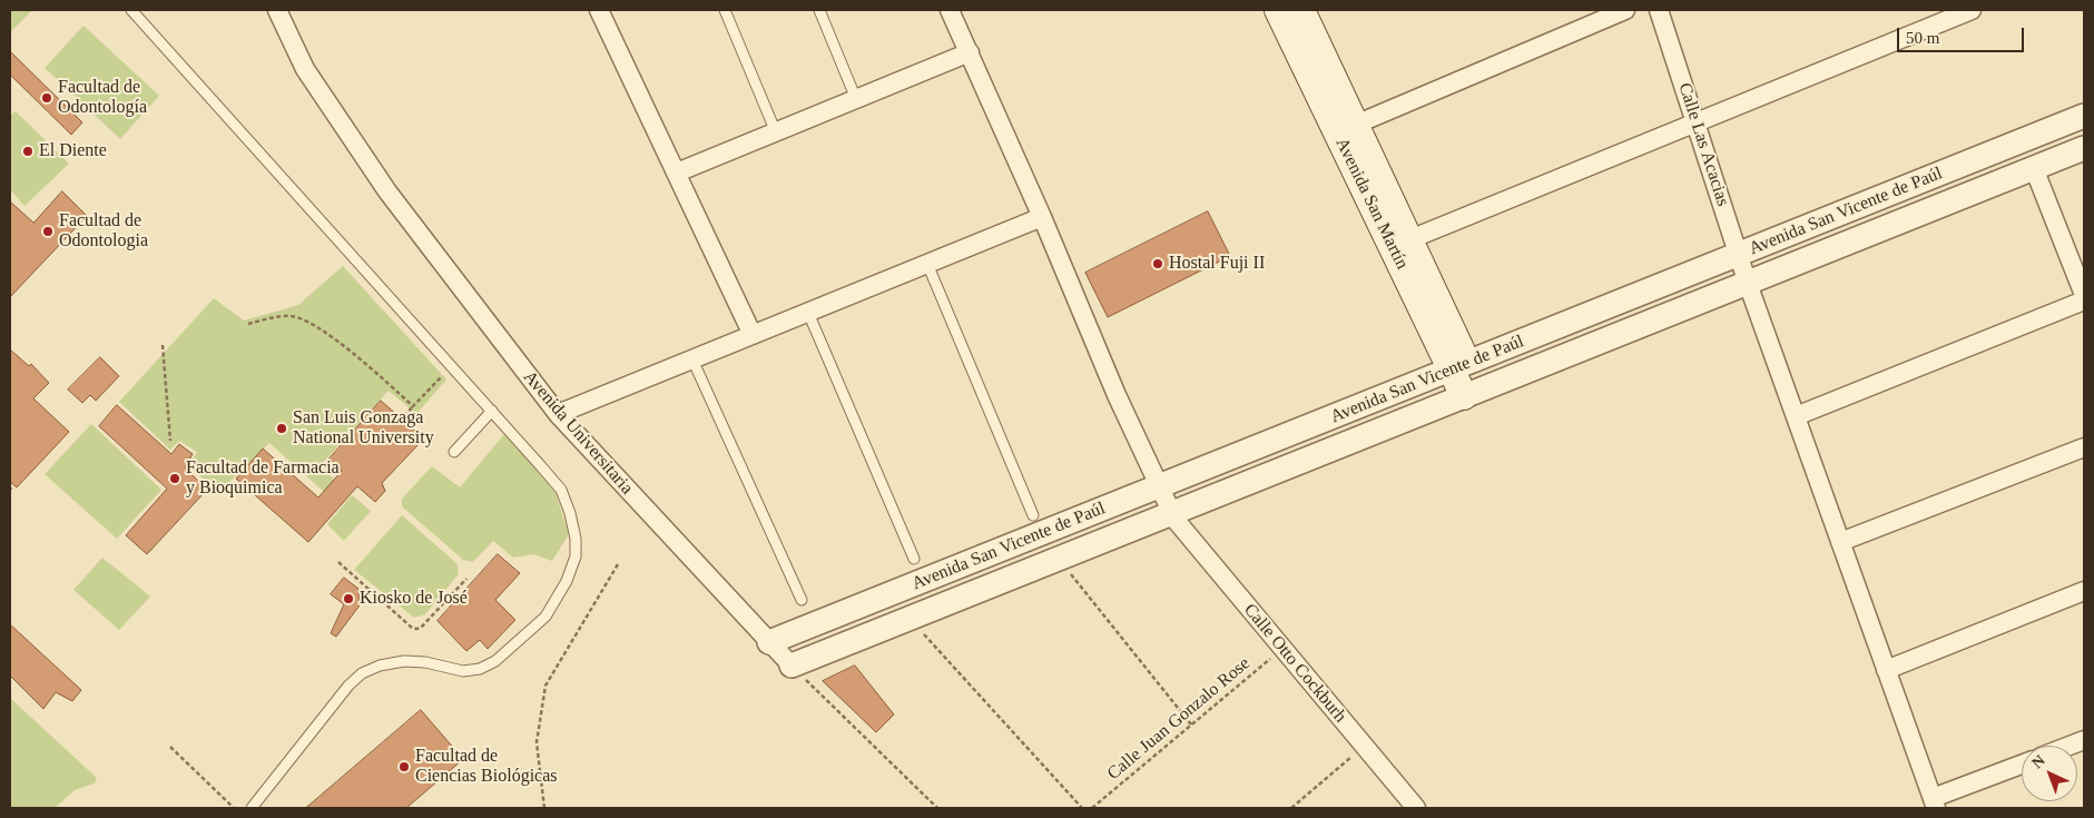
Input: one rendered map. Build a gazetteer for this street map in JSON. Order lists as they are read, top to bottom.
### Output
{
  "streets": {
    "main road": ["Avenida San Martín"],
    "street": [
      "Calle Las Acacias",
      "Avenida San Vicente de Paúl",
      "Avenida Universitaria",
      "Calle Otto Cockburh"
    ],
    "path": ["Calle Juan Gonzalo Rose"]
  },
  "crossings": [
    ["Calle Las Acacias", "Avenida San Vicente de Paúl"],
    ["Avenida San Martín", "Avenida San Vicente de Paúl"],
    ["Avenida San Vicente de Paúl", "Avenida Universitaria"],
    ["Calle Otto Cockburh", "Calle Juan Gonzalo Rose"]
  ],
  "places": [
    "Facultad de Odontología",
    "El Diente",
    "Facultad de Odontologia",
    "Hostal Fuji II",
    "San Luis Gonzaga National University",
    "Facultad de Farmacia y Bioquimica",
    "Kiosko de José",
    "Facultad de Ciencias Biológicas"
  ],
  "scale_bar": "50 m",
  "north": "top left"
}
